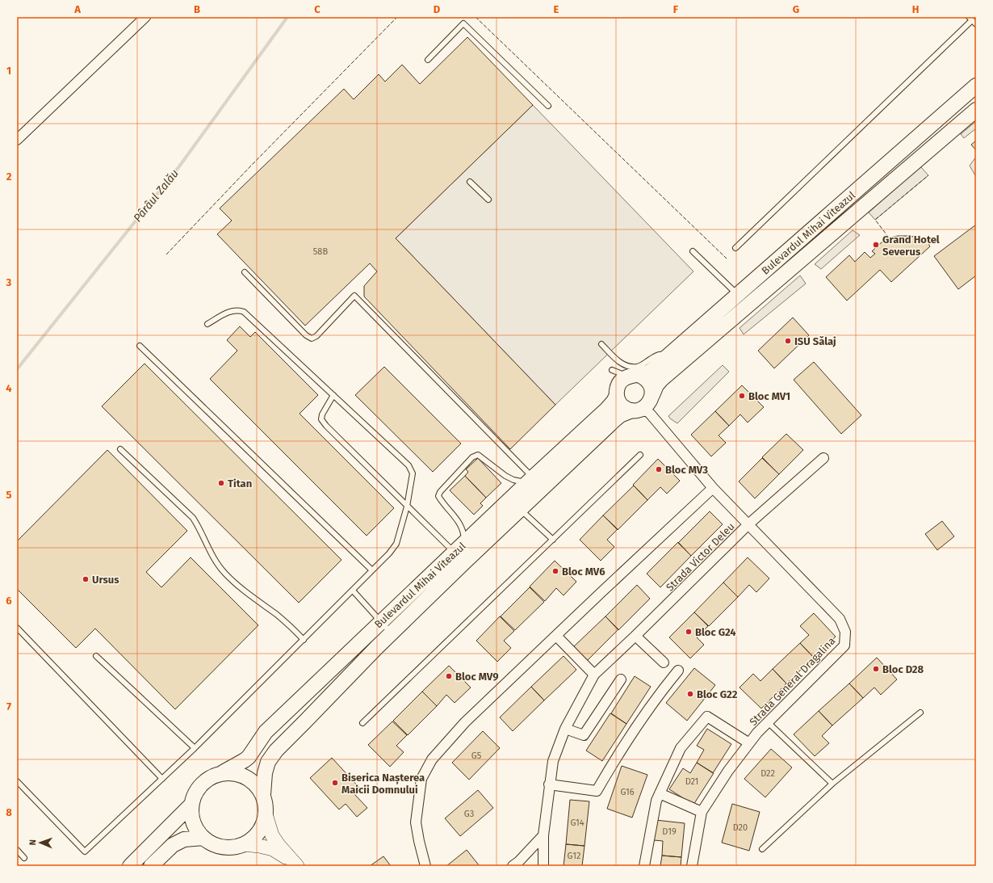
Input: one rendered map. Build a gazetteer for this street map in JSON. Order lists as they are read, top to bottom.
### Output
{
  "streets": {
    "main road": ["Bulevardul Mihai Viteazul"],
    "street": ["Strada Victor Deleu", "Strada General Dragalina"]
  },
  "crossings": [
    ["Bulevardul Mihai Viteazul", "Strada General Dragalina"],
    ["Strada Victor Deleu", "Strada General Dragalina"]
  ],
  "water": ["Pârâul Zalău"],
  "places": [
    "Grand Hotel Severus",
    "ISU Sălaj",
    "Bloc MV1",
    "Bloc MV3",
    "Titan",
    "Bloc MV6",
    "Ursus",
    "Bloc G24",
    "Bloc D28",
    "Bloc MV9",
    "Bloc G22",
    "Biserica Nașterea Maicii Domnului"
  ],
  "house_numbers": [
    "58B",
    "G5",
    "D22",
    "D21",
    "G16",
    "G3",
    "G14",
    "D20",
    "D19",
    "G12"
  ],
  "north": "left",
  "grid": {
    "columns": [
      "A",
      "B",
      "C",
      "D",
      "E",
      "F",
      "G",
      "H"
    ],
    "rows": [
      "1",
      "2",
      "3",
      "4",
      "5",
      "6",
      "7",
      "8"
    ]
  }
}
